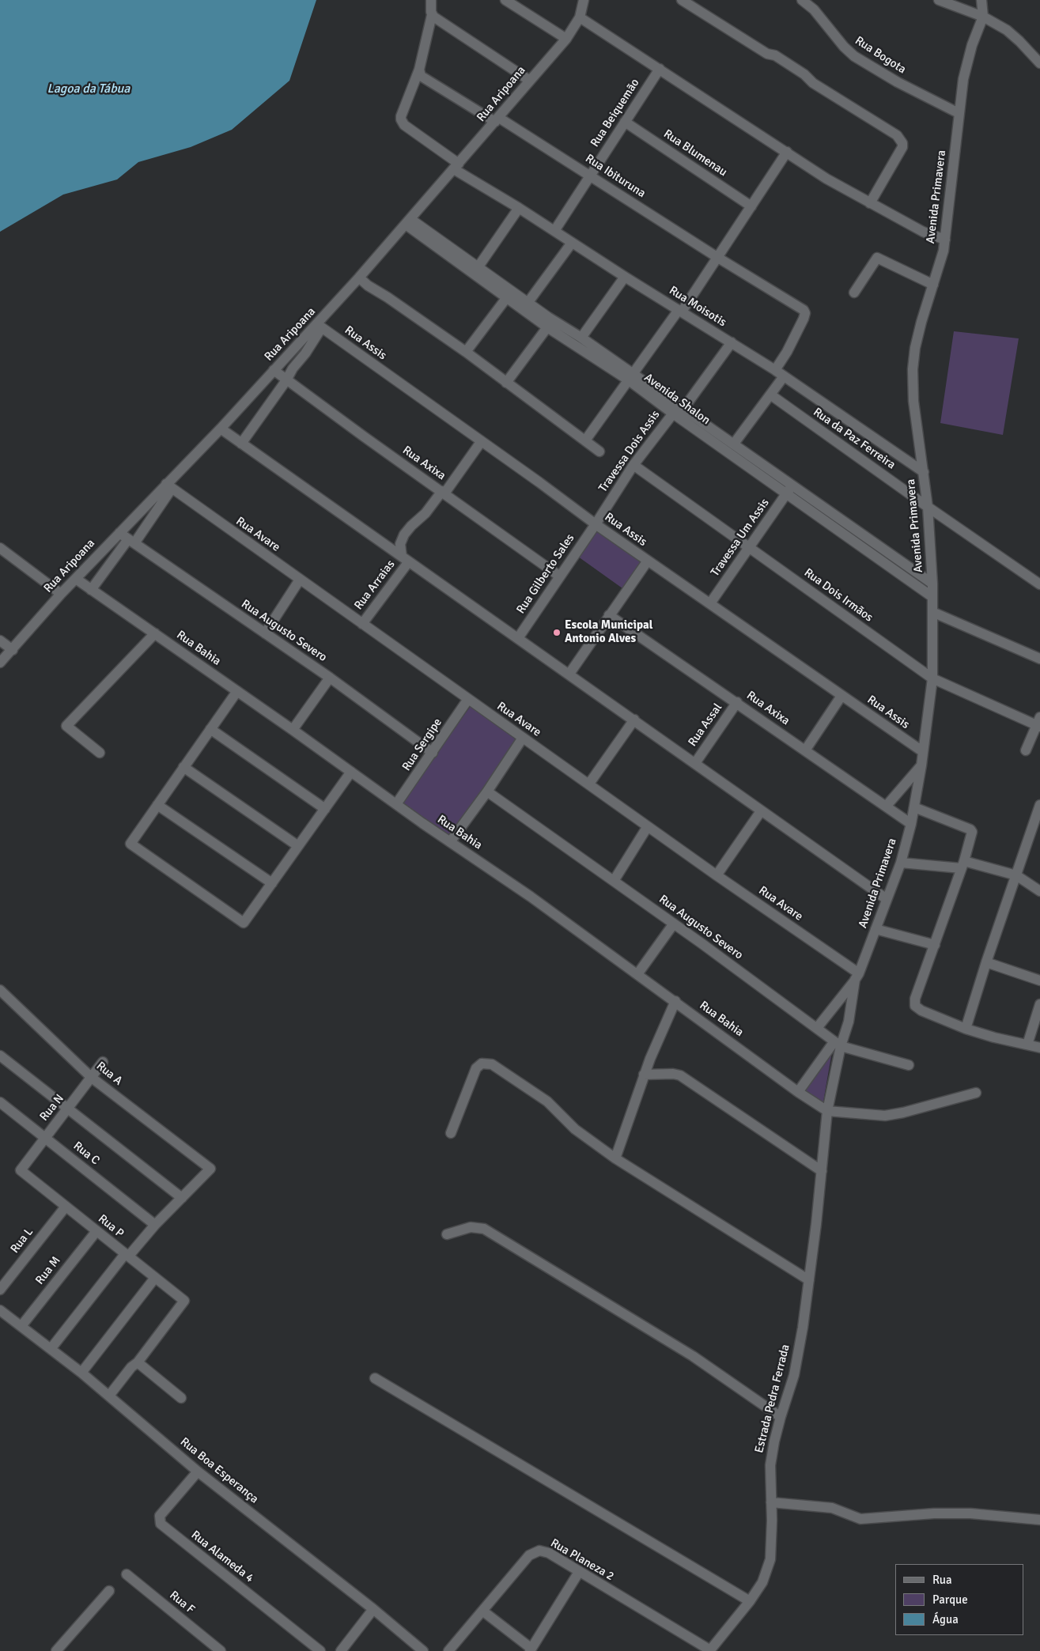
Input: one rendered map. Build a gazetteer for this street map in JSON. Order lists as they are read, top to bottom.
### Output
{
  "streets": {
    "street": [
      "Rua Bogota",
      "Rua Aripoana",
      "Rua Beiquemão",
      "Rua Blumenau",
      "Rua Ibituruna",
      "Avenida Primavera",
      "Rua Moisotis",
      "Rua Assis",
      "Avenida Shalon",
      "Rua da Paz Ferreira",
      "Travessa Dois Assis",
      "Rua Axixa",
      "Rua Avare",
      "Travessa Um Assis",
      "Rua Gilberto Sales",
      "Rua Arraias",
      "Rua Dois Irmãos",
      "Rua Augusto Severo",
      "Rua Bahia",
      "Rua Assal",
      "Rua Sergipe",
      "Rua A",
      "Rua N",
      "Rua C",
      "Rua P",
      "Rua L",
      "Rua M",
      "Estrada Pedra Ferrada",
      "Rua Boa Esperança",
      "Rua Alameda 4",
      "Rua Planeza 2",
      "Rua F"
    ]
  },
  "crossings": [
    ["Rua Bogota", "Avenida Primavera"],
    ["Rua Aripoana", "Rua Ibituruna"],
    ["Rua Aripoana", "Rua Moisotis"],
    ["Rua Aripoana", "Rua Assis"],
    ["Rua Aripoana", "Avenida Shalon"],
    ["Rua Aripoana", "Rua Axixa"],
    ["Rua Aripoana", "Rua Avare"],
    ["Rua Aripoana", "Rua Augusto Severo"],
    ["Rua Aripoana", "Rua Bahia"],
    ["Rua Beiquemão", "Rua Blumenau"],
    ["Rua Beiquemão", "Rua Ibituruna"],
    ["Rua Beiquemão", "Rua Moisotis"],
    ["Rua Ibituruna", "Rua Moisotis"],
    ["Avenida Primavera", "Rua Moisotis"],
    ["Avenida Primavera", "Rua Assis"],
    ["Avenida Primavera", "Avenida Shalon"],
    ["Avenida Primavera", "Rua da Paz Ferreira"],
    ["Avenida Primavera", "Rua Axixa"],
    ["Avenida Primavera", "Rua Avare"],
    ["Avenida Primavera", "Rua Dois Irmãos"],
    ["Avenida Primavera", "Rua Augusto Severo"],
    ["Avenida Primavera", "Estrada Pedra Ferrada"],
    ["Rua Moisotis", "Travessa Dois Assis"],
    ["Rua Assis", "Travessa Dois Assis"],
    ["Rua Assis", "Travessa Um Assis"],
    ["Rua Assis", "Rua Gilberto Sales"],
    ["Avenida Shalon", "Travessa Dois Assis"],
    ["Avenida Shalon", "Travessa Um Assis"],
    ["Travessa Dois Assis", "Rua Gilberto Sales"],
    ["Travessa Dois Assis", "Rua Dois Irmãos"],
    ["Rua Axixa", "Rua Gilberto Sales"],
    ["Rua Axixa", "Rua Assal"],
    ["Rua Avare", "Rua Arraias"],
    ["Rua Avare", "Rua Sergipe"],
    ["Travessa Um Assis", "Rua Dois Irmãos"],
    ["Rua Augusto Severo", "Rua Sergipe"],
    ["Rua Augusto Severo", "Estrada Pedra Ferrada"],
    ["Rua Bahia", "Rua Sergipe"],
    ["Rua Bahia", "Estrada Pedra Ferrada"],
    ["Rua A", "Rua N"],
    ["Rua N", "Rua C"],
    ["Rua N", "Rua P"],
    ["Rua P", "Rua L"],
    ["Rua P", "Rua M"],
    ["Rua M", "Rua Boa Esperança"],
    ["Estrada Pedra Ferrada", "Rua Planeza 2"],
    ["Rua Boa Esperança", "Rua Alameda 4"]
  ],
  "water": ["Lagoa da Tábua"],
  "places": ["Escola Municipal Antonio Alves"],
  "legend": ["Rua", "Parque", "Água"]
}
